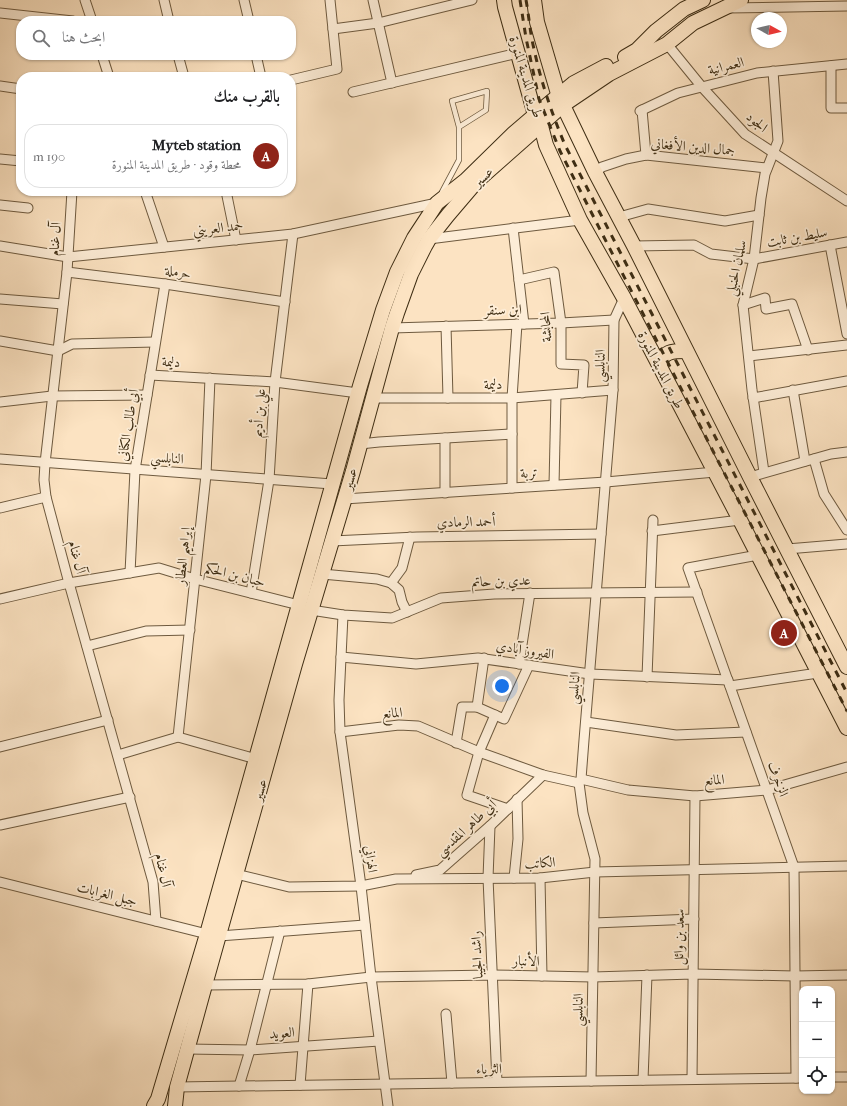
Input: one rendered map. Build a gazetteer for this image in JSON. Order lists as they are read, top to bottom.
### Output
{
  "streets": {
    "main road": ["طريق المدينة المنورة", "عسير"],
    "street": [
      "العمرانية",
      "الجود",
      "جمال الدين الأفغاني",
      "حمد العريني",
      "سليط بن ثابت",
      "آل غنام",
      "سلمان الحنبلي",
      "حرملة",
      "ابن سنقر",
      "المحابشة",
      "دليمة",
      "النابلسي",
      "علي بن أديم",
      "أبي طالب الكناني",
      "تربة",
      "أحمد الرمادي",
      "إبراهيم العطار",
      "حبان بن الحكم",
      "عدي بن حاتم",
      "الفيروز آبادي",
      "المانع",
      "الزخرف",
      "أبي طاهر المقدسي",
      "الهزاني",
      "الكاتب",
      "جبل الغرابات",
      "سعد بن وائل",
      "راشد الجيبا",
      "الأنبار",
      "العويد",
      "الثرياء"
    ]
  },
  "crossings": [
    ["العمرانية", "الجود"],
    ["العمرانية", "جمال الدين الأفغاني"],
    ["العمرانية", "سلمان الحنبلي"],
    ["طريق المدينة المنورة", "جمال الدين الأفغاني"],
    ["طريق المدينة المنورة", "عسير"],
    ["طريق المدينة المنورة", "سليط بن ثابت"],
    ["طريق المدينة المنورة", "النابلسي"],
    ["طريق المدينة المنورة", "تربة"],
    ["طريق المدينة المنورة", "الفيروز آبادي"],
    ["طريق المدينة المنورة", "الزخرف"],
    ["الجود", "عسير"],
    ["الجود", "سلمان الحنبلي"],
    ["جمال الدين الأفغاني", "سلمان الحنبلي"],
    ["عسير", "حمد العريني"],
    ["عسير", "ابن سنقر"],
    ["عسير", "دليمة"],
    ["عسير", "النابلسي"],
    ["عسير", "تربة"],
    ["عسير", "أحمد الرمادي"],
    ["عسير", "حبان بن الحكم"],
    ["عسير", "عدي بن حاتم"],
    ["عسير", "الكاتب"],
    ["عسير", "جبل الغرابات"],
    ["عسير", "الأنبار"],
    ["عسير", "العويد"],
    ["عسير", "الثرياء"],
    ["حمد العريني", "آل غنام"],
    ["حمد العريني", "علي بن أديم"],
    ["سليط بن ثابت", "سلمان الحنبلي"],
    ["آل غنام", "حرملة"],
    ["آل غنام", "النابلسي"],
    ["آل غنام", "حبان بن الحكم"],
    ["آل غنام", "جبل الغرابات"],
    ["حرملة", "علي بن أديم"],
    ["حرملة", "أبي طالب الكناني"],
    ["ابن سنقر", "المحابشة"],
    ["ابن سنقر", "النابلسي"],
    ["المحابشة", "دليمة"],
    ["دليمة", "النابلسي"],
    ["دليمة", "علي بن أديم"],
    ["دليمة", "أبي طالب الكناني"],
    ["دليمة", "إبراهيم العطار"],
    ["النابلسي", "علي بن أديم"],
    ["النابلسي", "أبي طالب الكناني"],
    ["النابلسي", "تربة"],
    ["النابلسي", "أحمد الرمادي"],
    ["النابلسي", "إبراهيم العطار"],
    ["النابلسي", "عدي بن حاتم"],
    ["النابلسي", "الفيروز آبادي"],
    ["النابلسي", "المانع"],
    ["النابلسي", "الكاتب"],
    ["النابلسي", "الأنبار"],
    ["النابلسي", "الثرياء"],
    ["علي بن أديم", "حبان بن الحكم"],
    ["أبي طالب الكناني", "حبان بن الحكم"],
    ["إبراهيم العطار", "حبان بن الحكم"],
    ["حبان بن الحكم", "عدي بن حاتم"],
    ["عدي بن حاتم", "الزخرف"],
    ["عدي بن حاتم", "الهزاني"],
    ["الفيروز آبادي", "الزخرف"],
    ["الفيروز آبادي", "الهزاني"],
    ["المانع", "الزخرف"],
    ["المانع", "أبي طاهر المقدسي"],
    ["المانع", "الهزاني"],
    ["المانع", "سعد بن وائل"],
    ["الزخرف", "الكاتب"],
    ["الزخرف", "الأنبار"],
    ["الزخرف", "الثرياء"],
    ["أبي طاهر المقدسي", "الكاتب"],
    ["أبي طاهر المقدسي", "راشد الجيبا"],
    ["الهزاني", "الكاتب"],
    ["الهزاني", "جبل الغرابات"],
    ["الهزاني", "الأنبار"],
    ["الهزاني", "العويد"],
    ["الهزاني", "الثرياء"],
    ["الكاتب", "سعد بن وائل"],
    ["الكاتب", "راشد الجيبا"],
    ["سعد بن وائل", "الأنبار"],
    ["سعد بن وائل", "الثرياء"],
    ["راشد الجيبا", "الأنبار"],
    ["راشد الجيبا", "الثرياء"]
  ],
  "north": "right",
  "page": {
    "search": "ابحث هنا",
    "heading": "بالقرب منك",
    "list": [
      {
        "mark": "A",
        "name": "Myteb station",
        "note": "محطة وقود · طريق المدينة المنورة",
        "value": "190 m"
      }
    ],
    "pins": "A",
    "map_buttons": ["+", "−"]
  }
}
